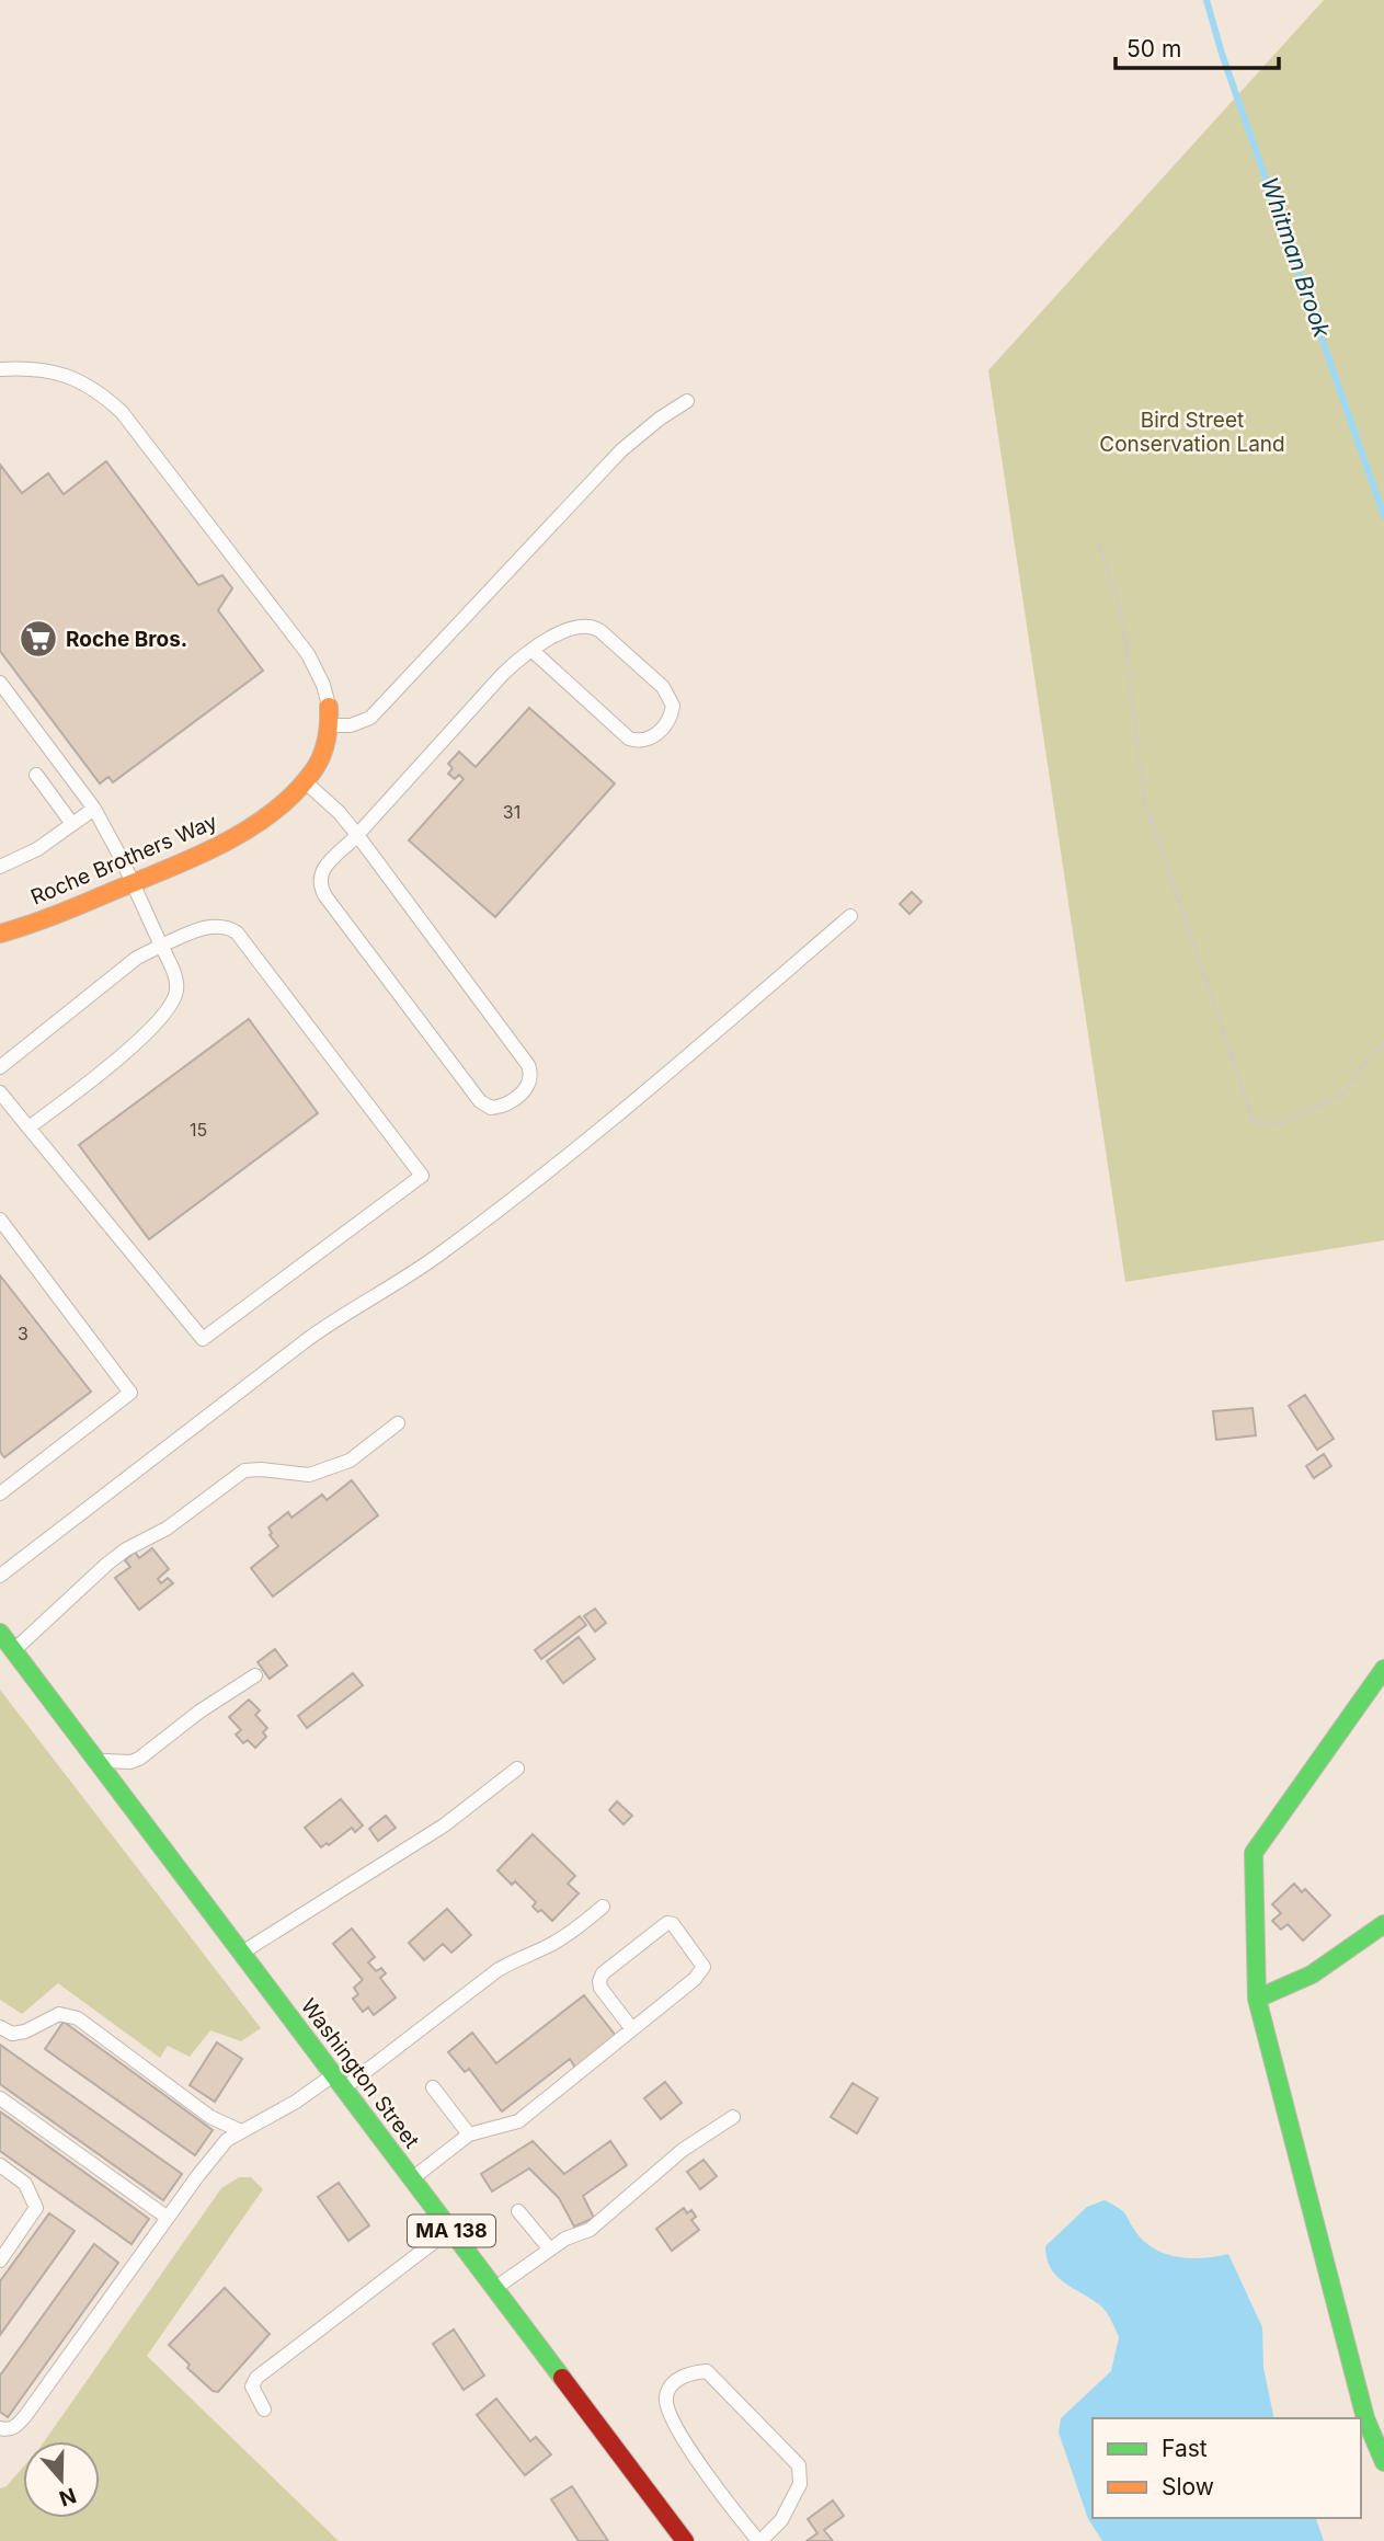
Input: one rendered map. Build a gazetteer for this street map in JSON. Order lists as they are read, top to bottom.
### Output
{
  "streets": {
    "street": ["Roche Brothers Way", "Washington Street", "MA 138"]
  },
  "water": ["Whitman Brook"],
  "parks": ["Bird Street Conservation Land"],
  "places": {
    "supermarket": ["Roche Bros."]
  },
  "house_numbers": ["31", "15", "3"],
  "legend": ["Fast", "Slow"],
  "scale_bar": "50 m",
  "north": "bottom"
}
